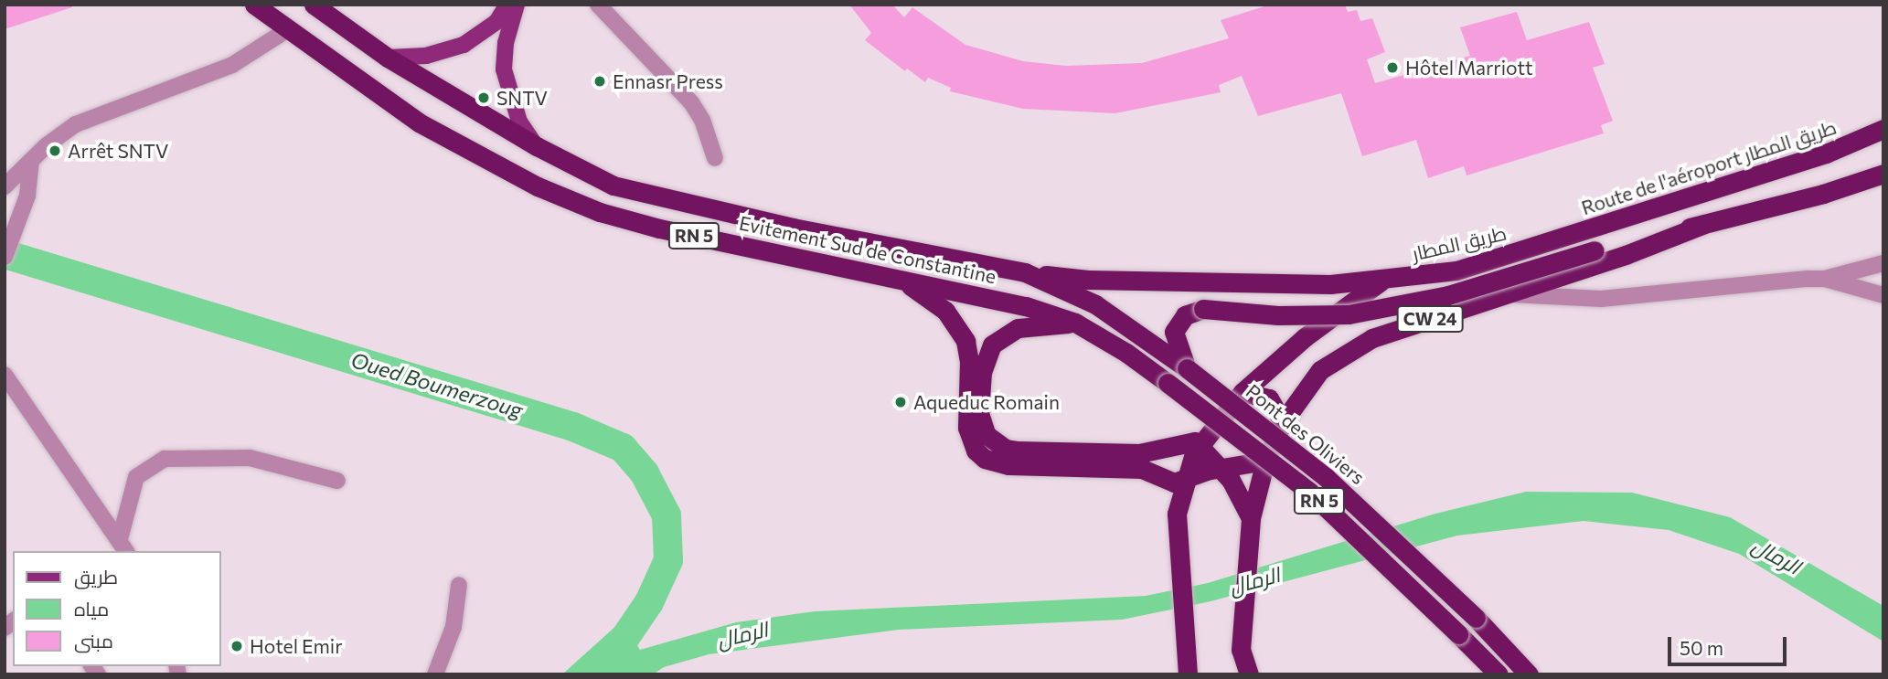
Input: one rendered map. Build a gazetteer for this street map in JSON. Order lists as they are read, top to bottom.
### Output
{
  "streets": {
    "highway": [
      "Route de l'aéroport طريق المطار",
      "RN 5",
      "طريق المطار",
      "Evitement Sud de Constantine",
      "CW 24",
      "Pont des Oliviers"
    ]
  },
  "crossings": [
    ["Route de l'aéroport طريق المطار", "طريق المطار"],
    ["RN 5", "Evitement Sud de Constantine"],
    ["طريق المطار", "CW 24"],
    ["Evitement Sud de Constantine", "CW 24"],
    ["Evitement Sud de Constantine", "Pont des Oliviers"],
    ["CW 24", "Pont des Oliviers"]
  ],
  "water": ["Oued Boumerzoug", "الرمال"],
  "places": [
    "Hôtel Marriott",
    "Ennasr Press",
    "SNTV",
    "Arrêt SNTV",
    "Aqueduc Romain",
    "Hotel Emir"
  ],
  "legend": ["طريق", "مياه", "مبنى"],
  "scale_bar": "50 m"
}
